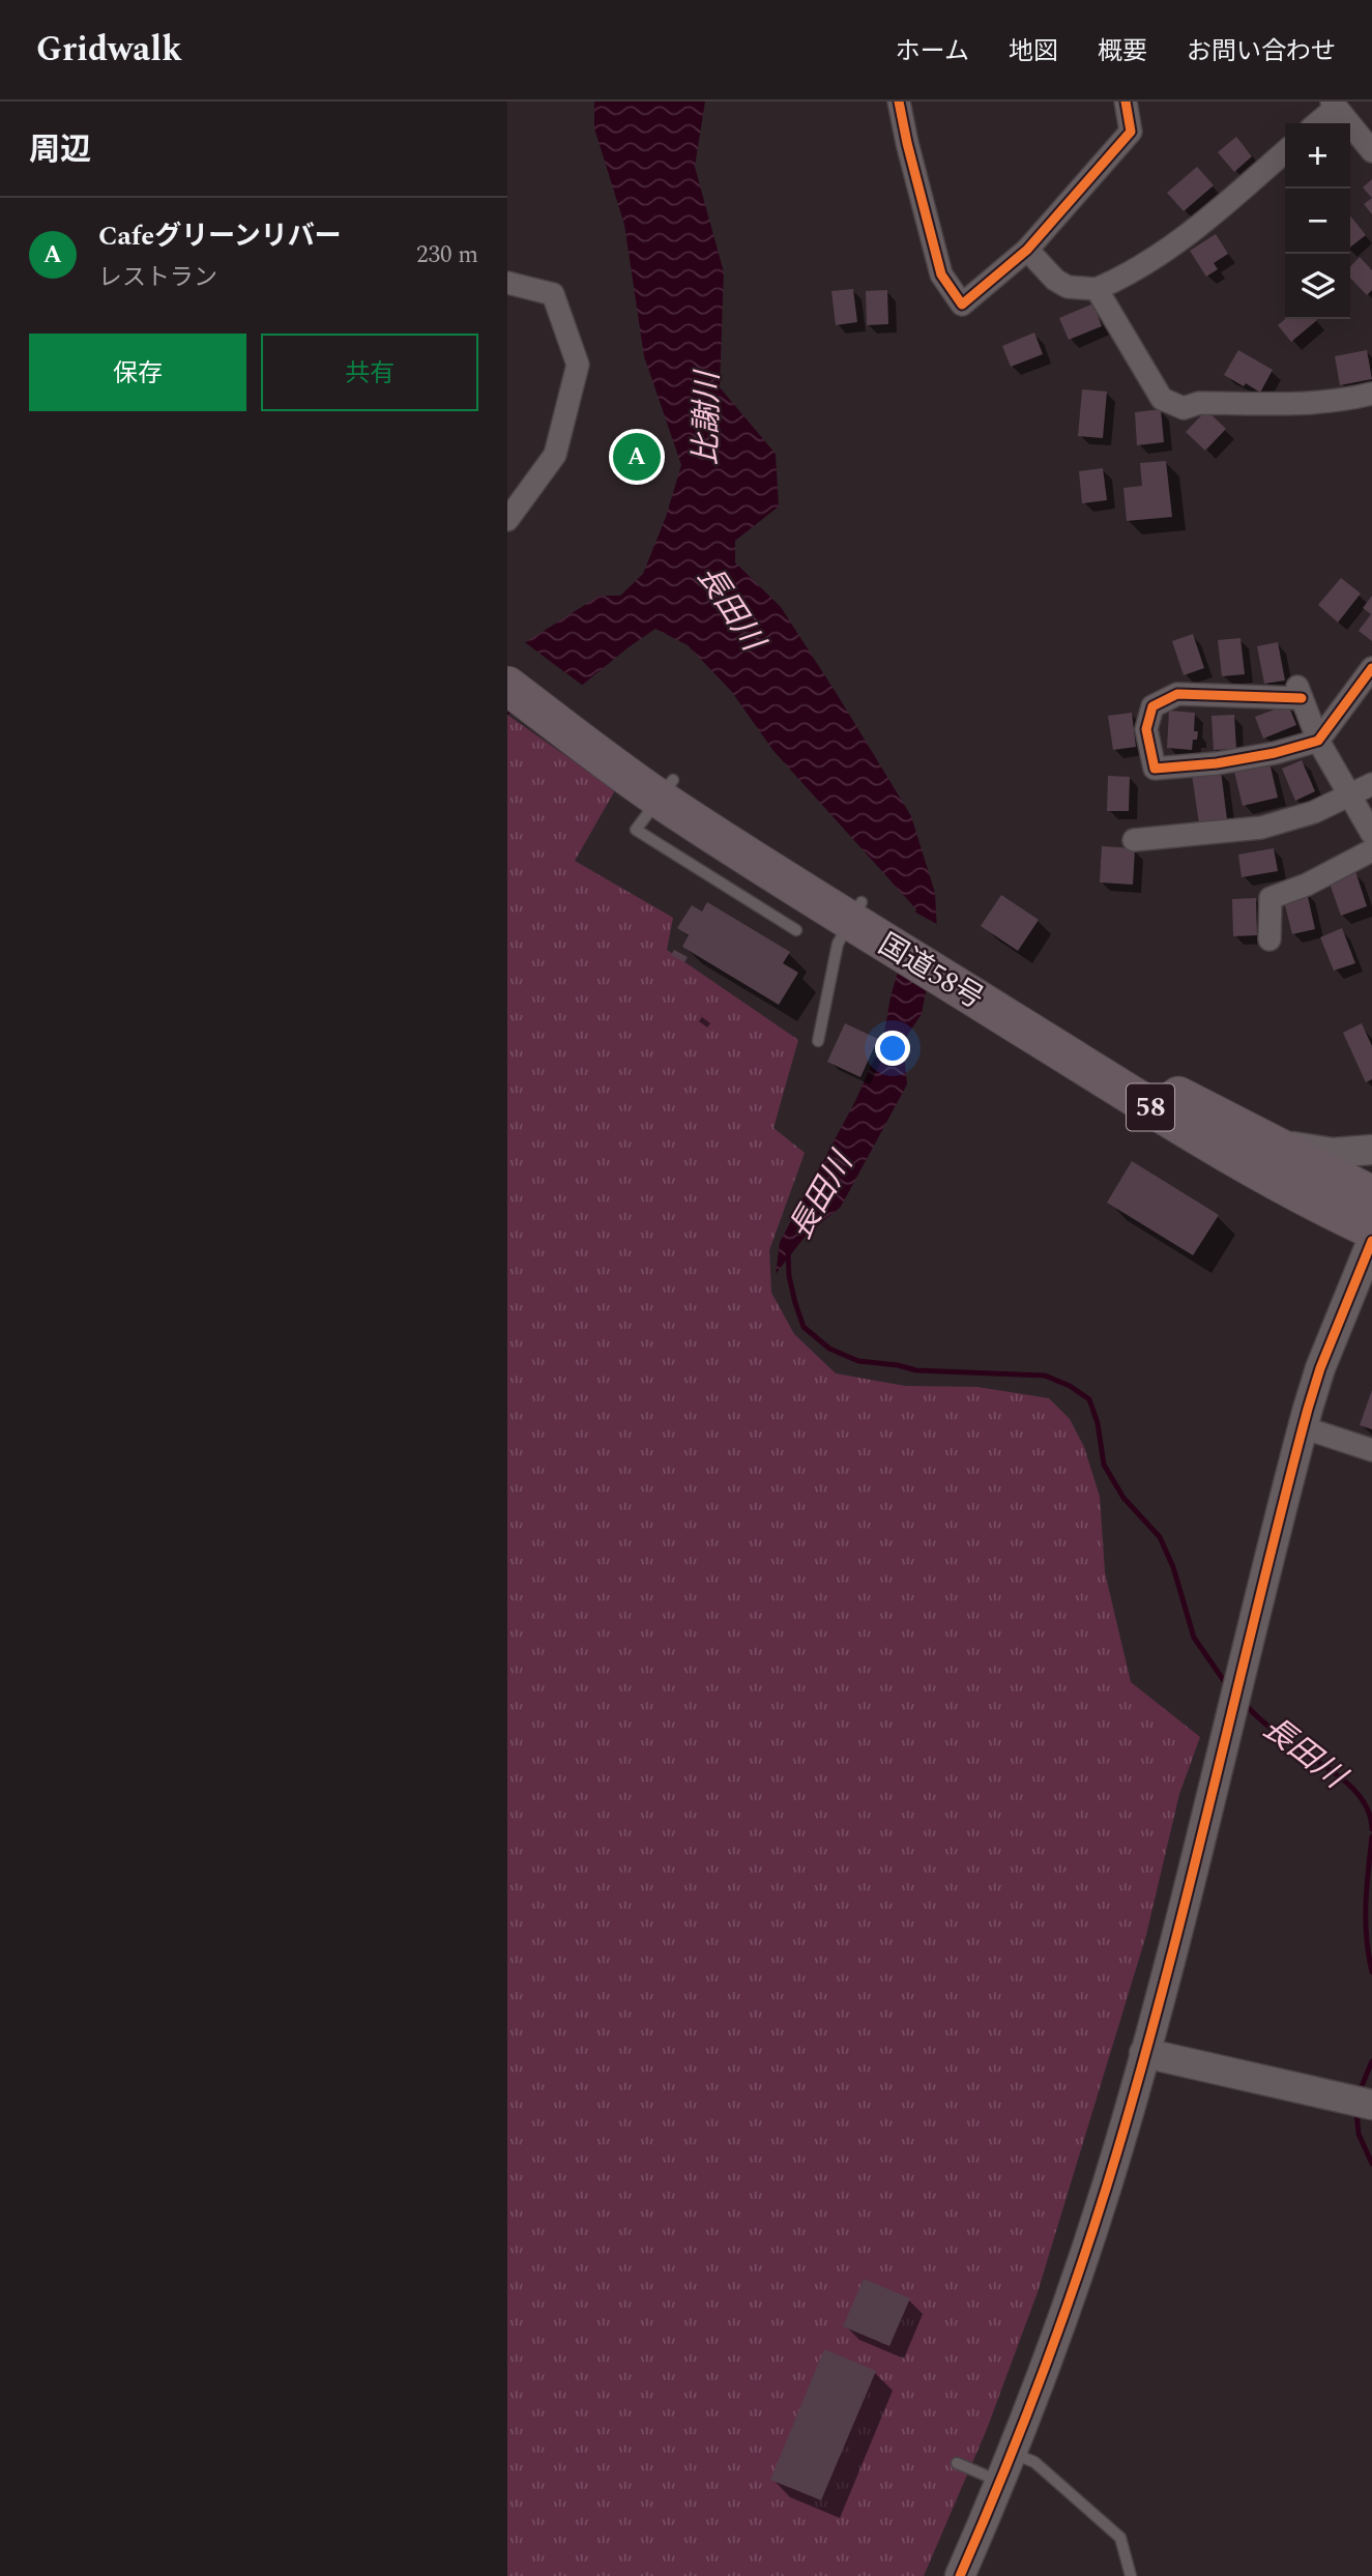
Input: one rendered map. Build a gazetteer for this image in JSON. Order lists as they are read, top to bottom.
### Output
{
  "streets": {
    "highway": ["国道58号", "58"]
  },
  "water": ["比謝川", "長田川"],
  "page": {
    "header": "Gridwalk",
    "nav": [
      "ホーム",
      "地図",
      "概要",
      "お問い合わせ"
    ],
    "heading": "周辺",
    "map_buttons": ["+", "−"],
    "list": [
      {
        "mark": "A",
        "name": "Cafeグリーンリバー",
        "note": "レストラン",
        "value": "230 m"
      }
    ],
    "buttons": ["保存", "共有"],
    "pins": "A"
  }
}
